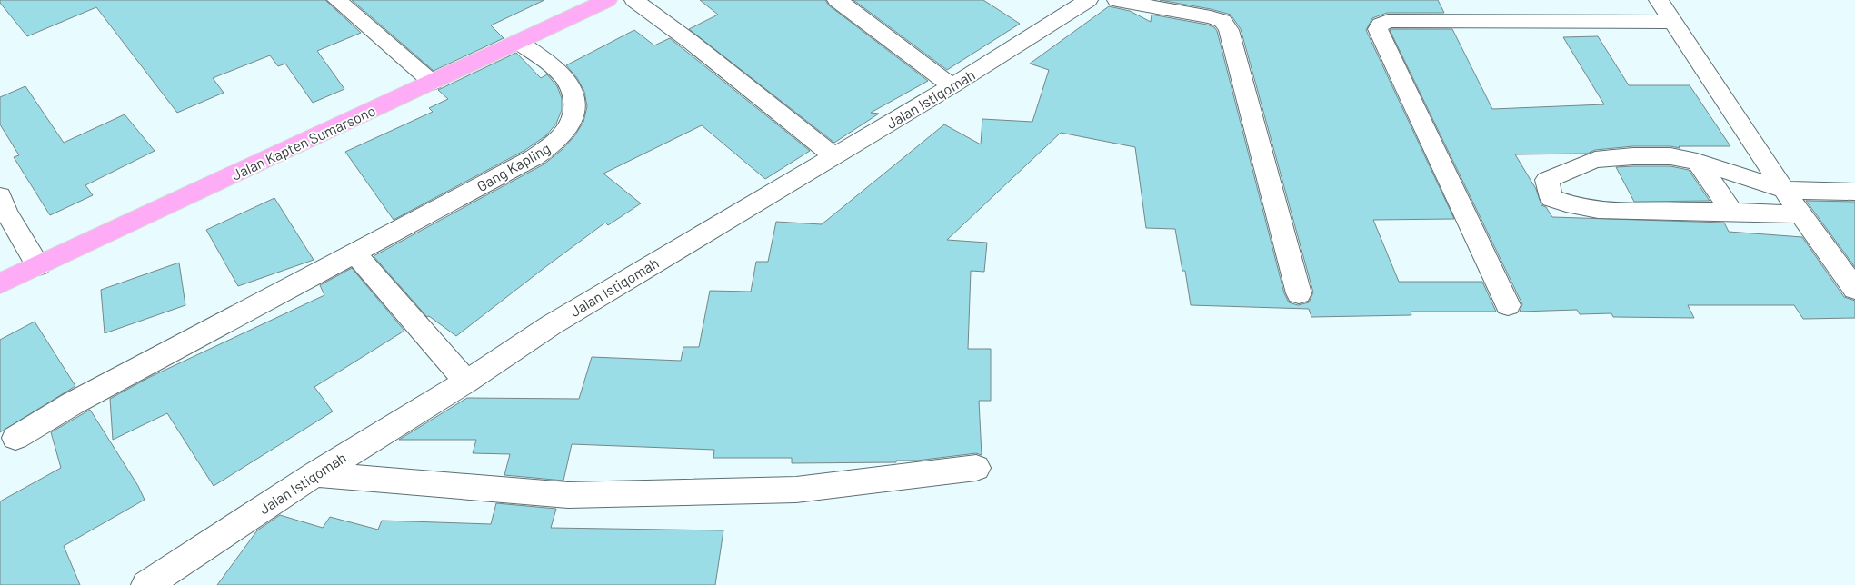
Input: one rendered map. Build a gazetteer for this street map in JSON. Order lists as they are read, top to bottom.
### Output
{
  "streets": {
    "highway": ["Jalan Kapten Sumarsono"],
    "street": ["Jalan Istiqomah", "Gang Kapling"]
  },
  "crossings": [
    ["Jalan Kapten Sumarsono", "Gang Kapling"]
  ]
}
